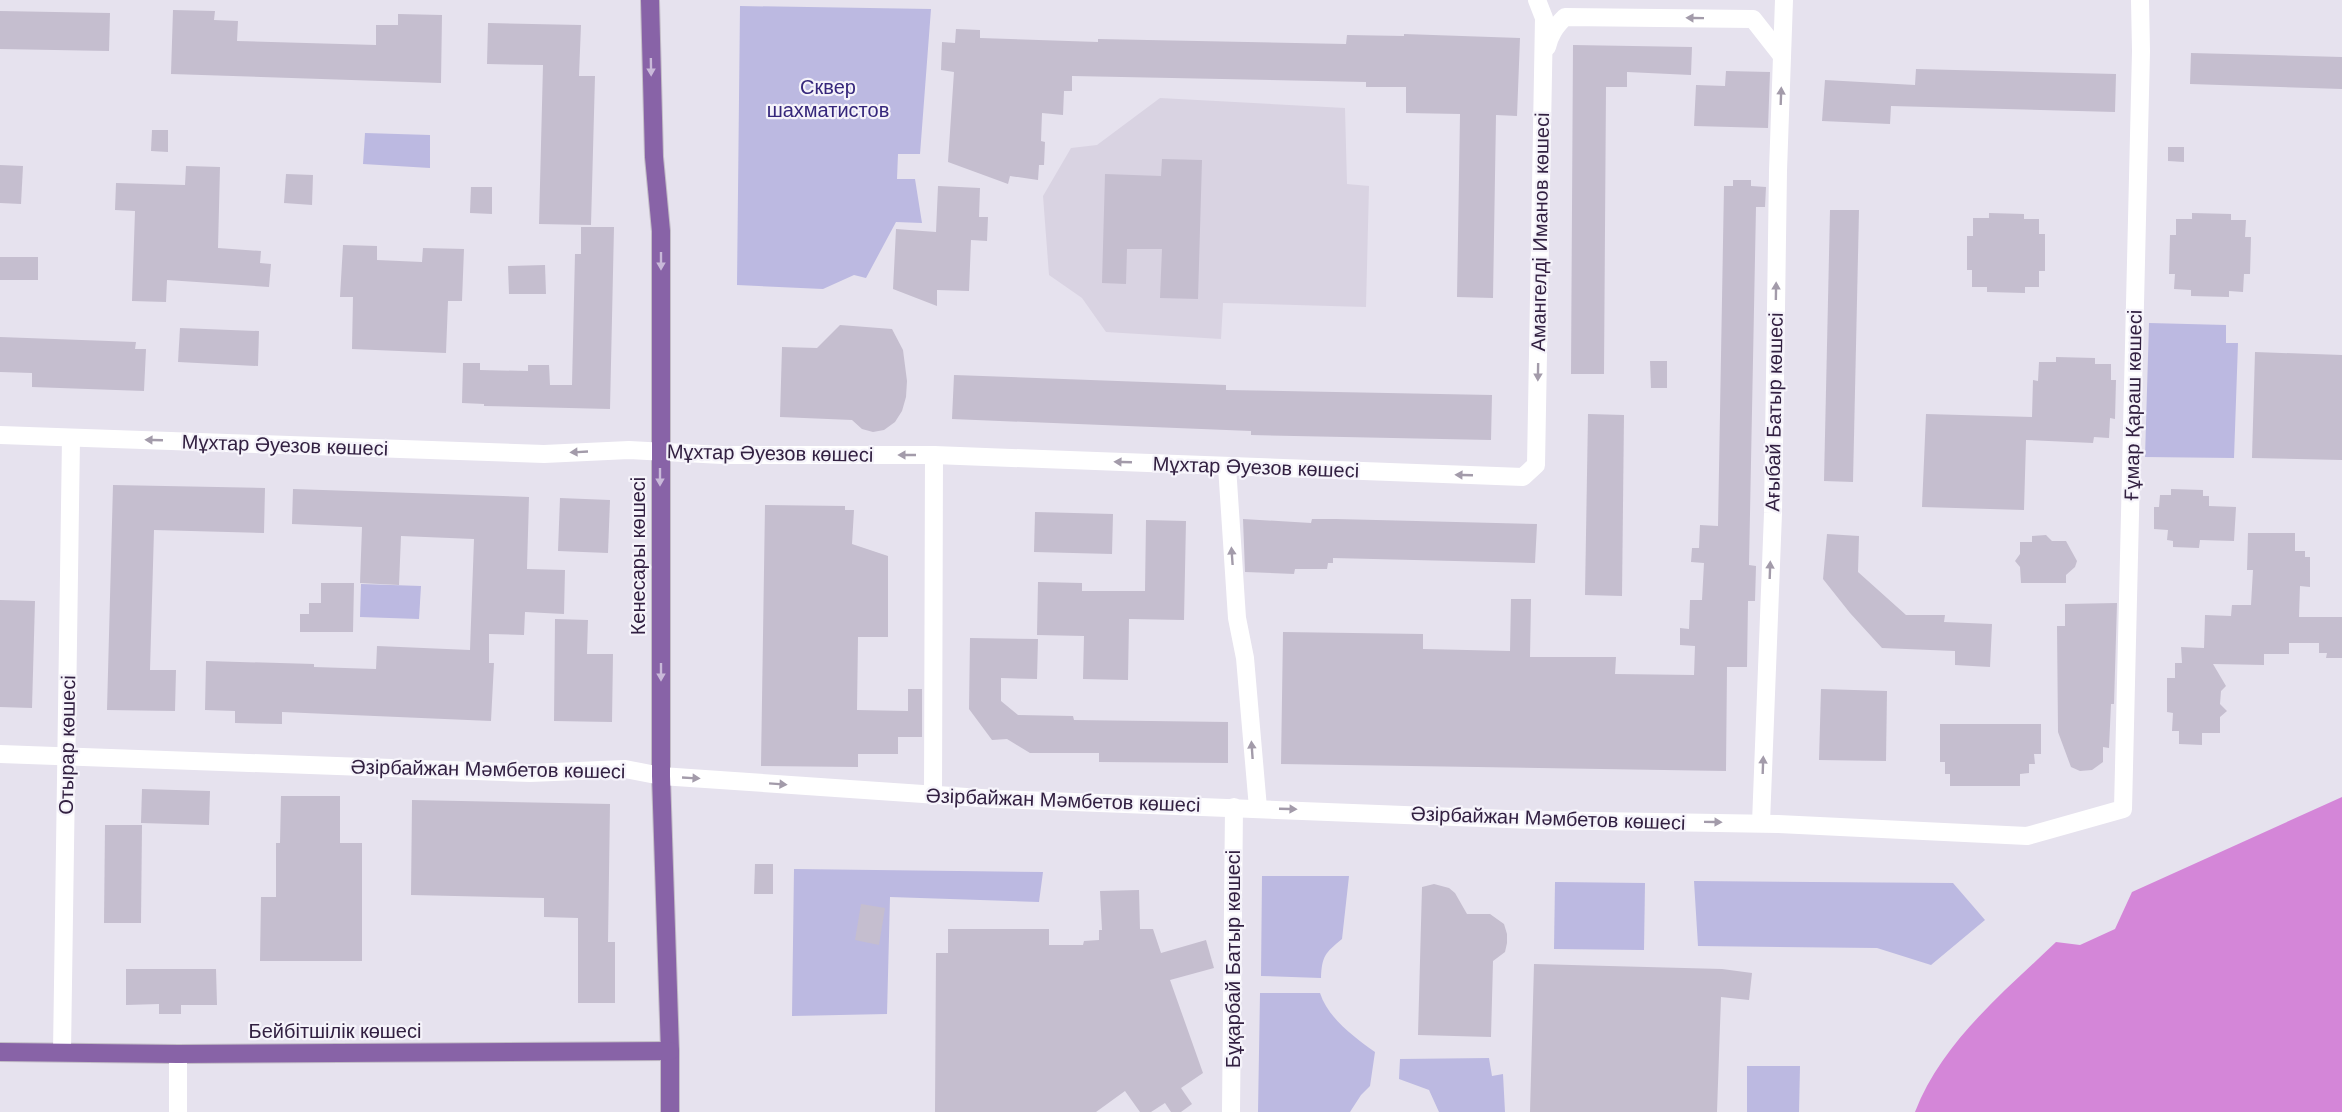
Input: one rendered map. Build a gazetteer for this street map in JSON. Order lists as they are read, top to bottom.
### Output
{
  "streets": {
    "main road": ["Кенесары көшесі", "Бейбітшілік көшесі"],
    "street": [
      "Амангелді Иманов көшесі",
      "Ғұмар Қараш көшесі",
      "Ағыбай Батыр көшесі",
      "Мұхтар Әуезов көшесі",
      "Отырар көшесі",
      "Әзірбайжан Мәмбетов көшесі",
      "Бұқарбай Батыр көшесі"
    ]
  },
  "crossings": [
    ["Амангелді Иманов көшесі", "Мұхтар Әуезов көшесі"],
    ["Ғұмар Қараш көшесі", "Әзірбайжан Мәмбетов көшесі"],
    ["Ағыбай Батыр көшесі", "Әзірбайжан Мәмбетов көшесі"],
    ["Мұхтар Әуезов көшесі", "Кенесары көшесі"],
    ["Мұхтар Әуезов көшесі", "Отырар көшесі"],
    ["Кенесары көшесі", "Әзірбайжан Мәмбетов көшесі"],
    ["Кенесары көшесі", "Бейбітшілік көшесі"],
    ["Отырар көшесі", "Әзірбайжан Мәмбетов көшесі"],
    ["Отырар көшесі", "Бейбітшілік көшесі"],
    ["Әзірбайжан Мәмбетов көшесі", "Бұқарбай Батыр көшесі"]
  ],
  "one_way": [
    "Амангелді Иманов көшесі",
    "Ағыбай Батыр көшесі",
    "Мұхтар Әуезов көшесі",
    "Кенесары көшесі",
    "Әзірбайжан Мәмбетов көшесі"
  ],
  "parks": ["Сквер шахматистов"]
}
